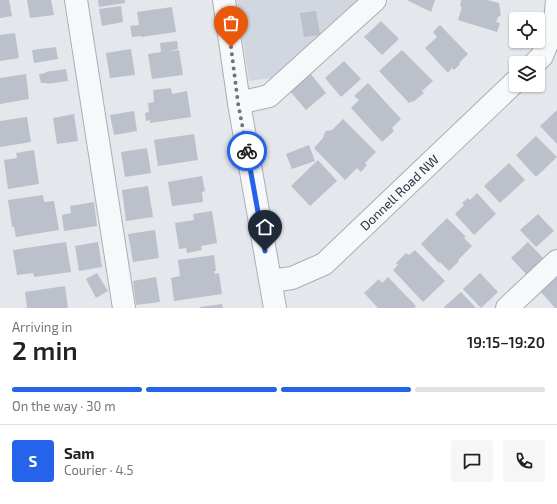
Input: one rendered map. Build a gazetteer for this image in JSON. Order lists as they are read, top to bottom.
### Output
{
  "streets": {
    "street": ["Donnell Road NW"]
  },
  "page": {
    "heading": ["2 min", "Arriving in", "19:15–19:20"],
    "panel": ["Sam", "Courier · 4.5"],
    "bar": "On the way · 30 m",
    "round": "S"
  }
}
